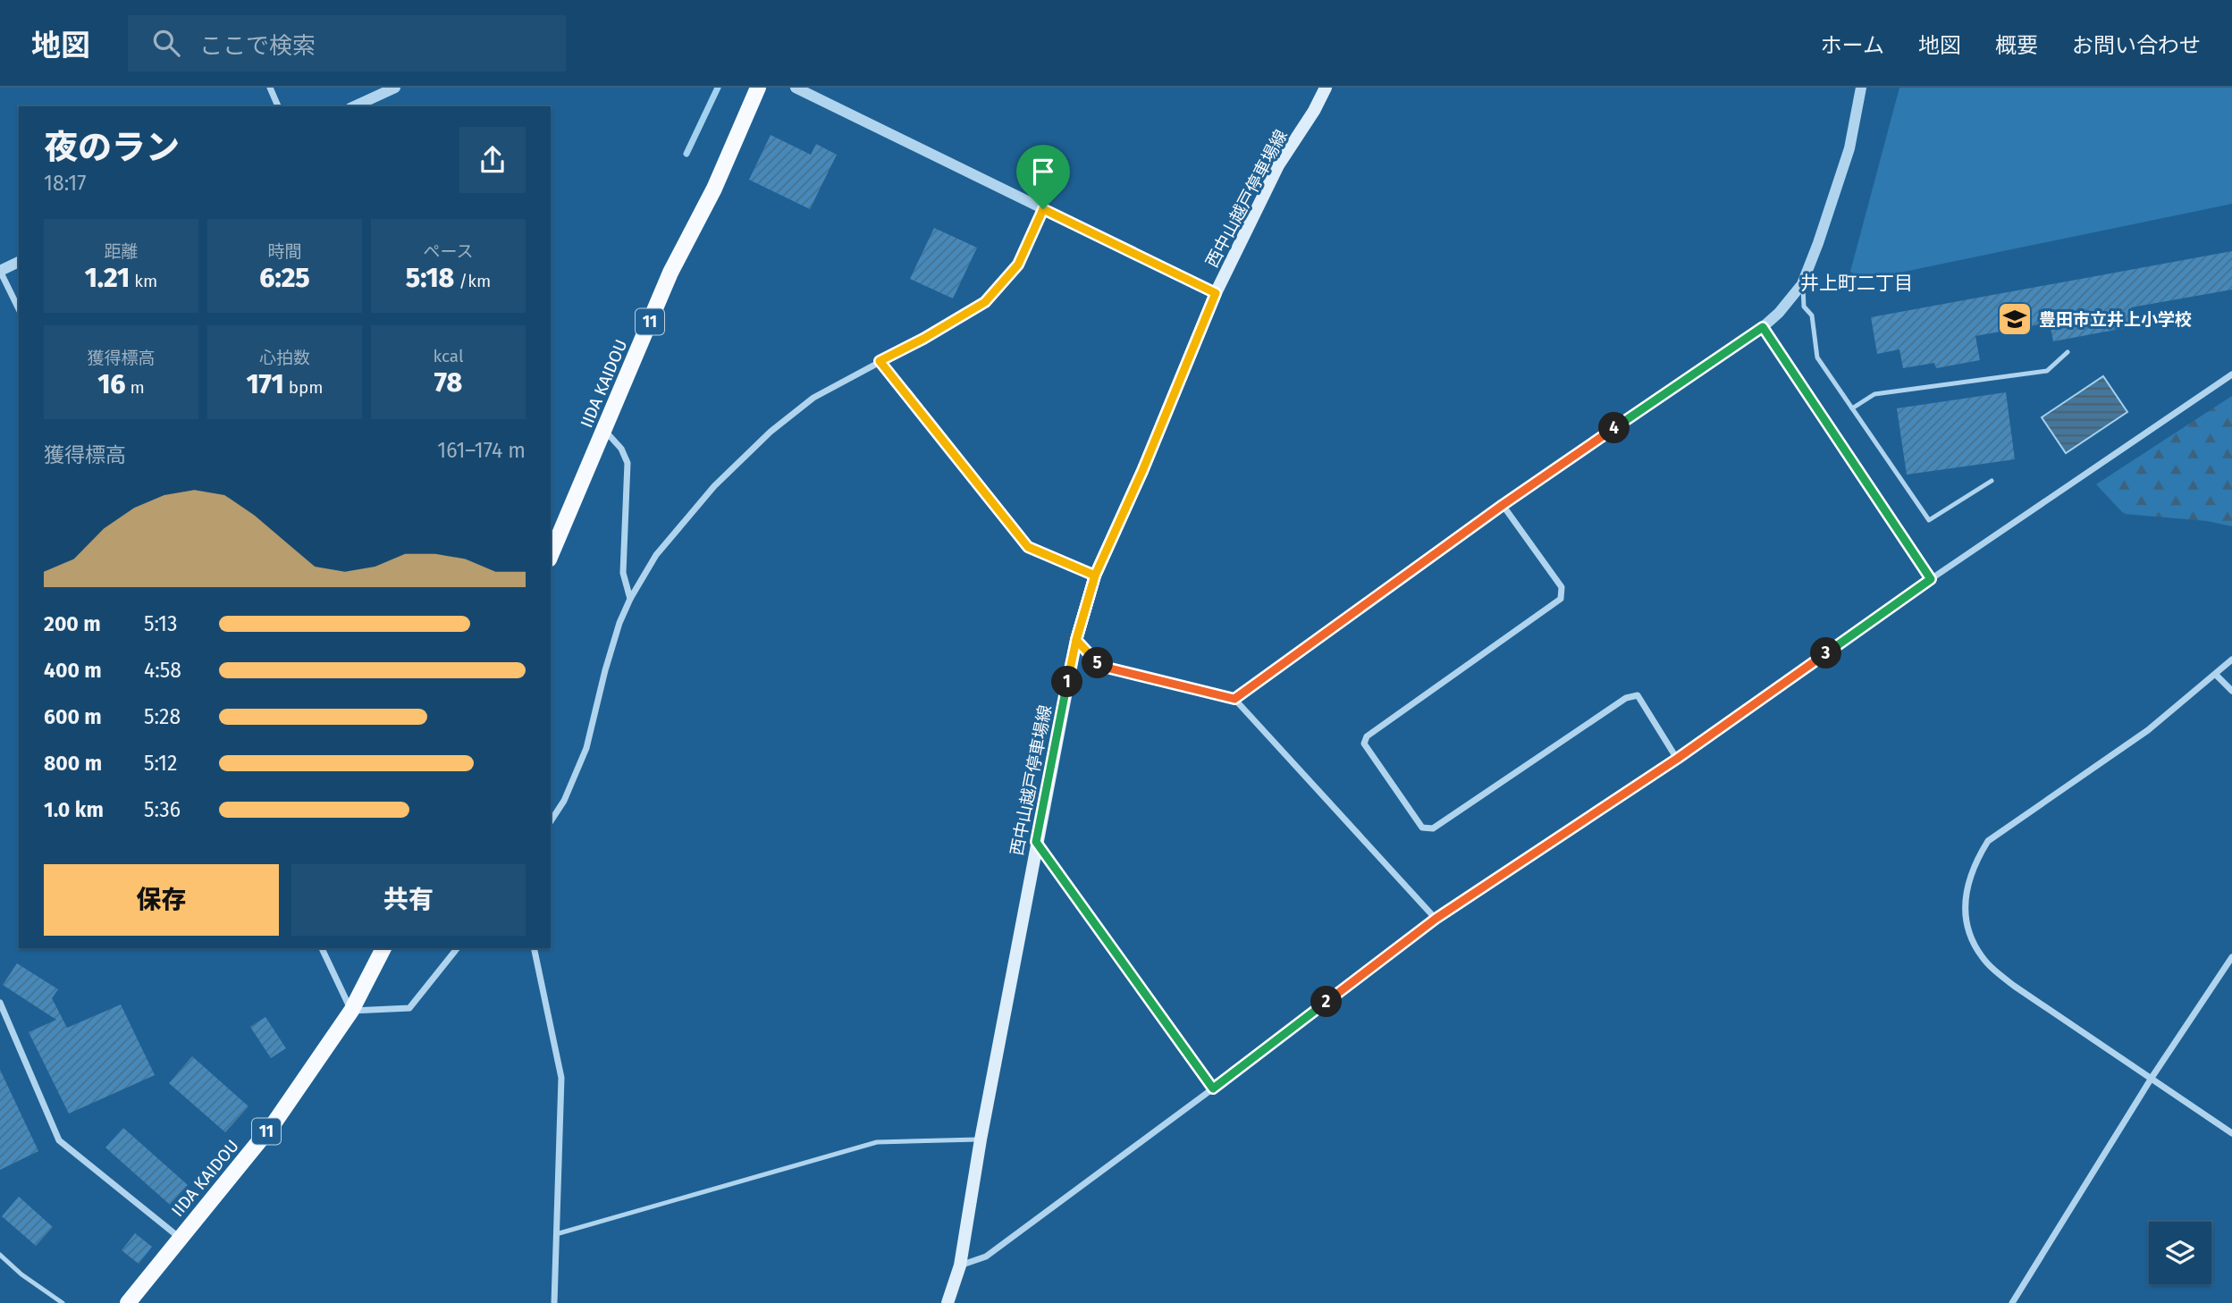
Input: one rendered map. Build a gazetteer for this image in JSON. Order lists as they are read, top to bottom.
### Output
{
  "streets": {
    "main road": ["西中山越戸停車場線", "11", "IIDA KAIDOU"]
  },
  "districts": ["井上町二丁目"],
  "places": {
    "school or university": ["豊田市立井上小学校"]
  },
  "page": {
    "header": "地図",
    "search": "ここで検索",
    "nav": [
      "ホーム",
      "地図",
      "概要",
      "お問い合わせ"
    ],
    "heading": ["夜のラン", "18:17"],
    "stats": [
      ["距離", "1.21 km"],
      ["時間", "6:25"],
      ["ペース", "5:18 /km"],
      ["獲得標高", "16 m"],
      ["心拍数", "171 bpm"],
      ["kcal", "78"]
    ],
    "pins": [
      "4",
      "3",
      "5",
      "1",
      "2"
    ],
    "chart": ["獲得標高", "161–174 m"],
    "list": [
      {
        "name": "200 m",
        "note": "5:13"
      },
      {
        "name": "400 m",
        "note": "4:58"
      },
      {
        "name": "600 m",
        "note": "5:28"
      },
      {
        "name": "800 m",
        "note": "5:12"
      },
      {
        "name": "1.0 km",
        "note": "5:36"
      }
    ],
    "buttons": ["保存", "共有"]
  }
}
